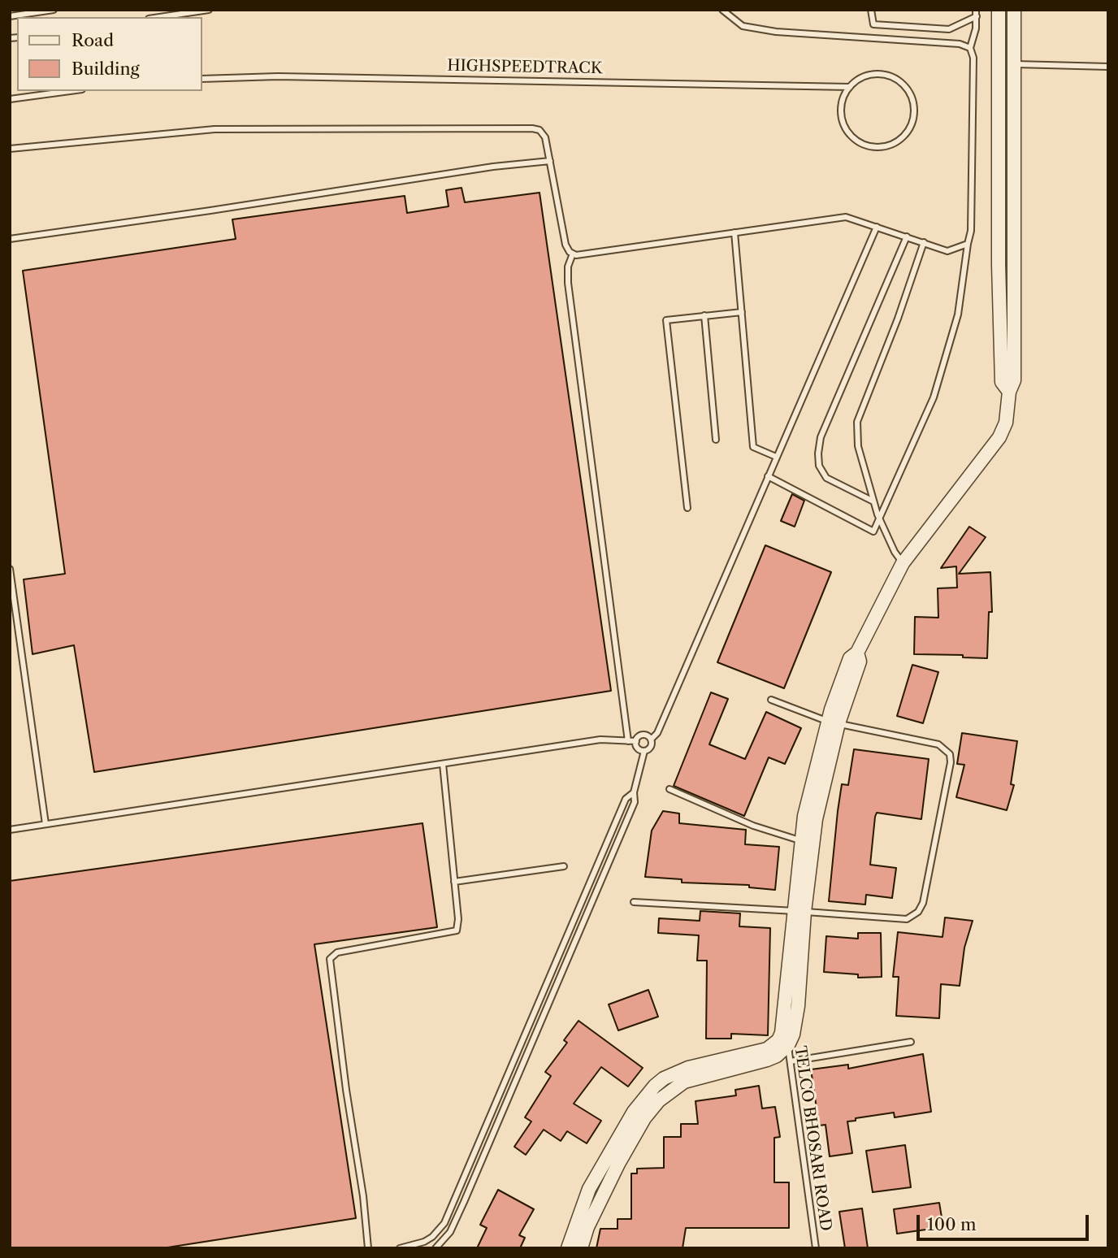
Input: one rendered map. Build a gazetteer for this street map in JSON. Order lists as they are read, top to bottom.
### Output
{
  "streets": {
    "lane": ["HIGHSPEEDTRACK", "TELCO BHOSARI ROAD"]
  },
  "legend": ["Road", "Building"],
  "scale_bar": "100 m"
}
